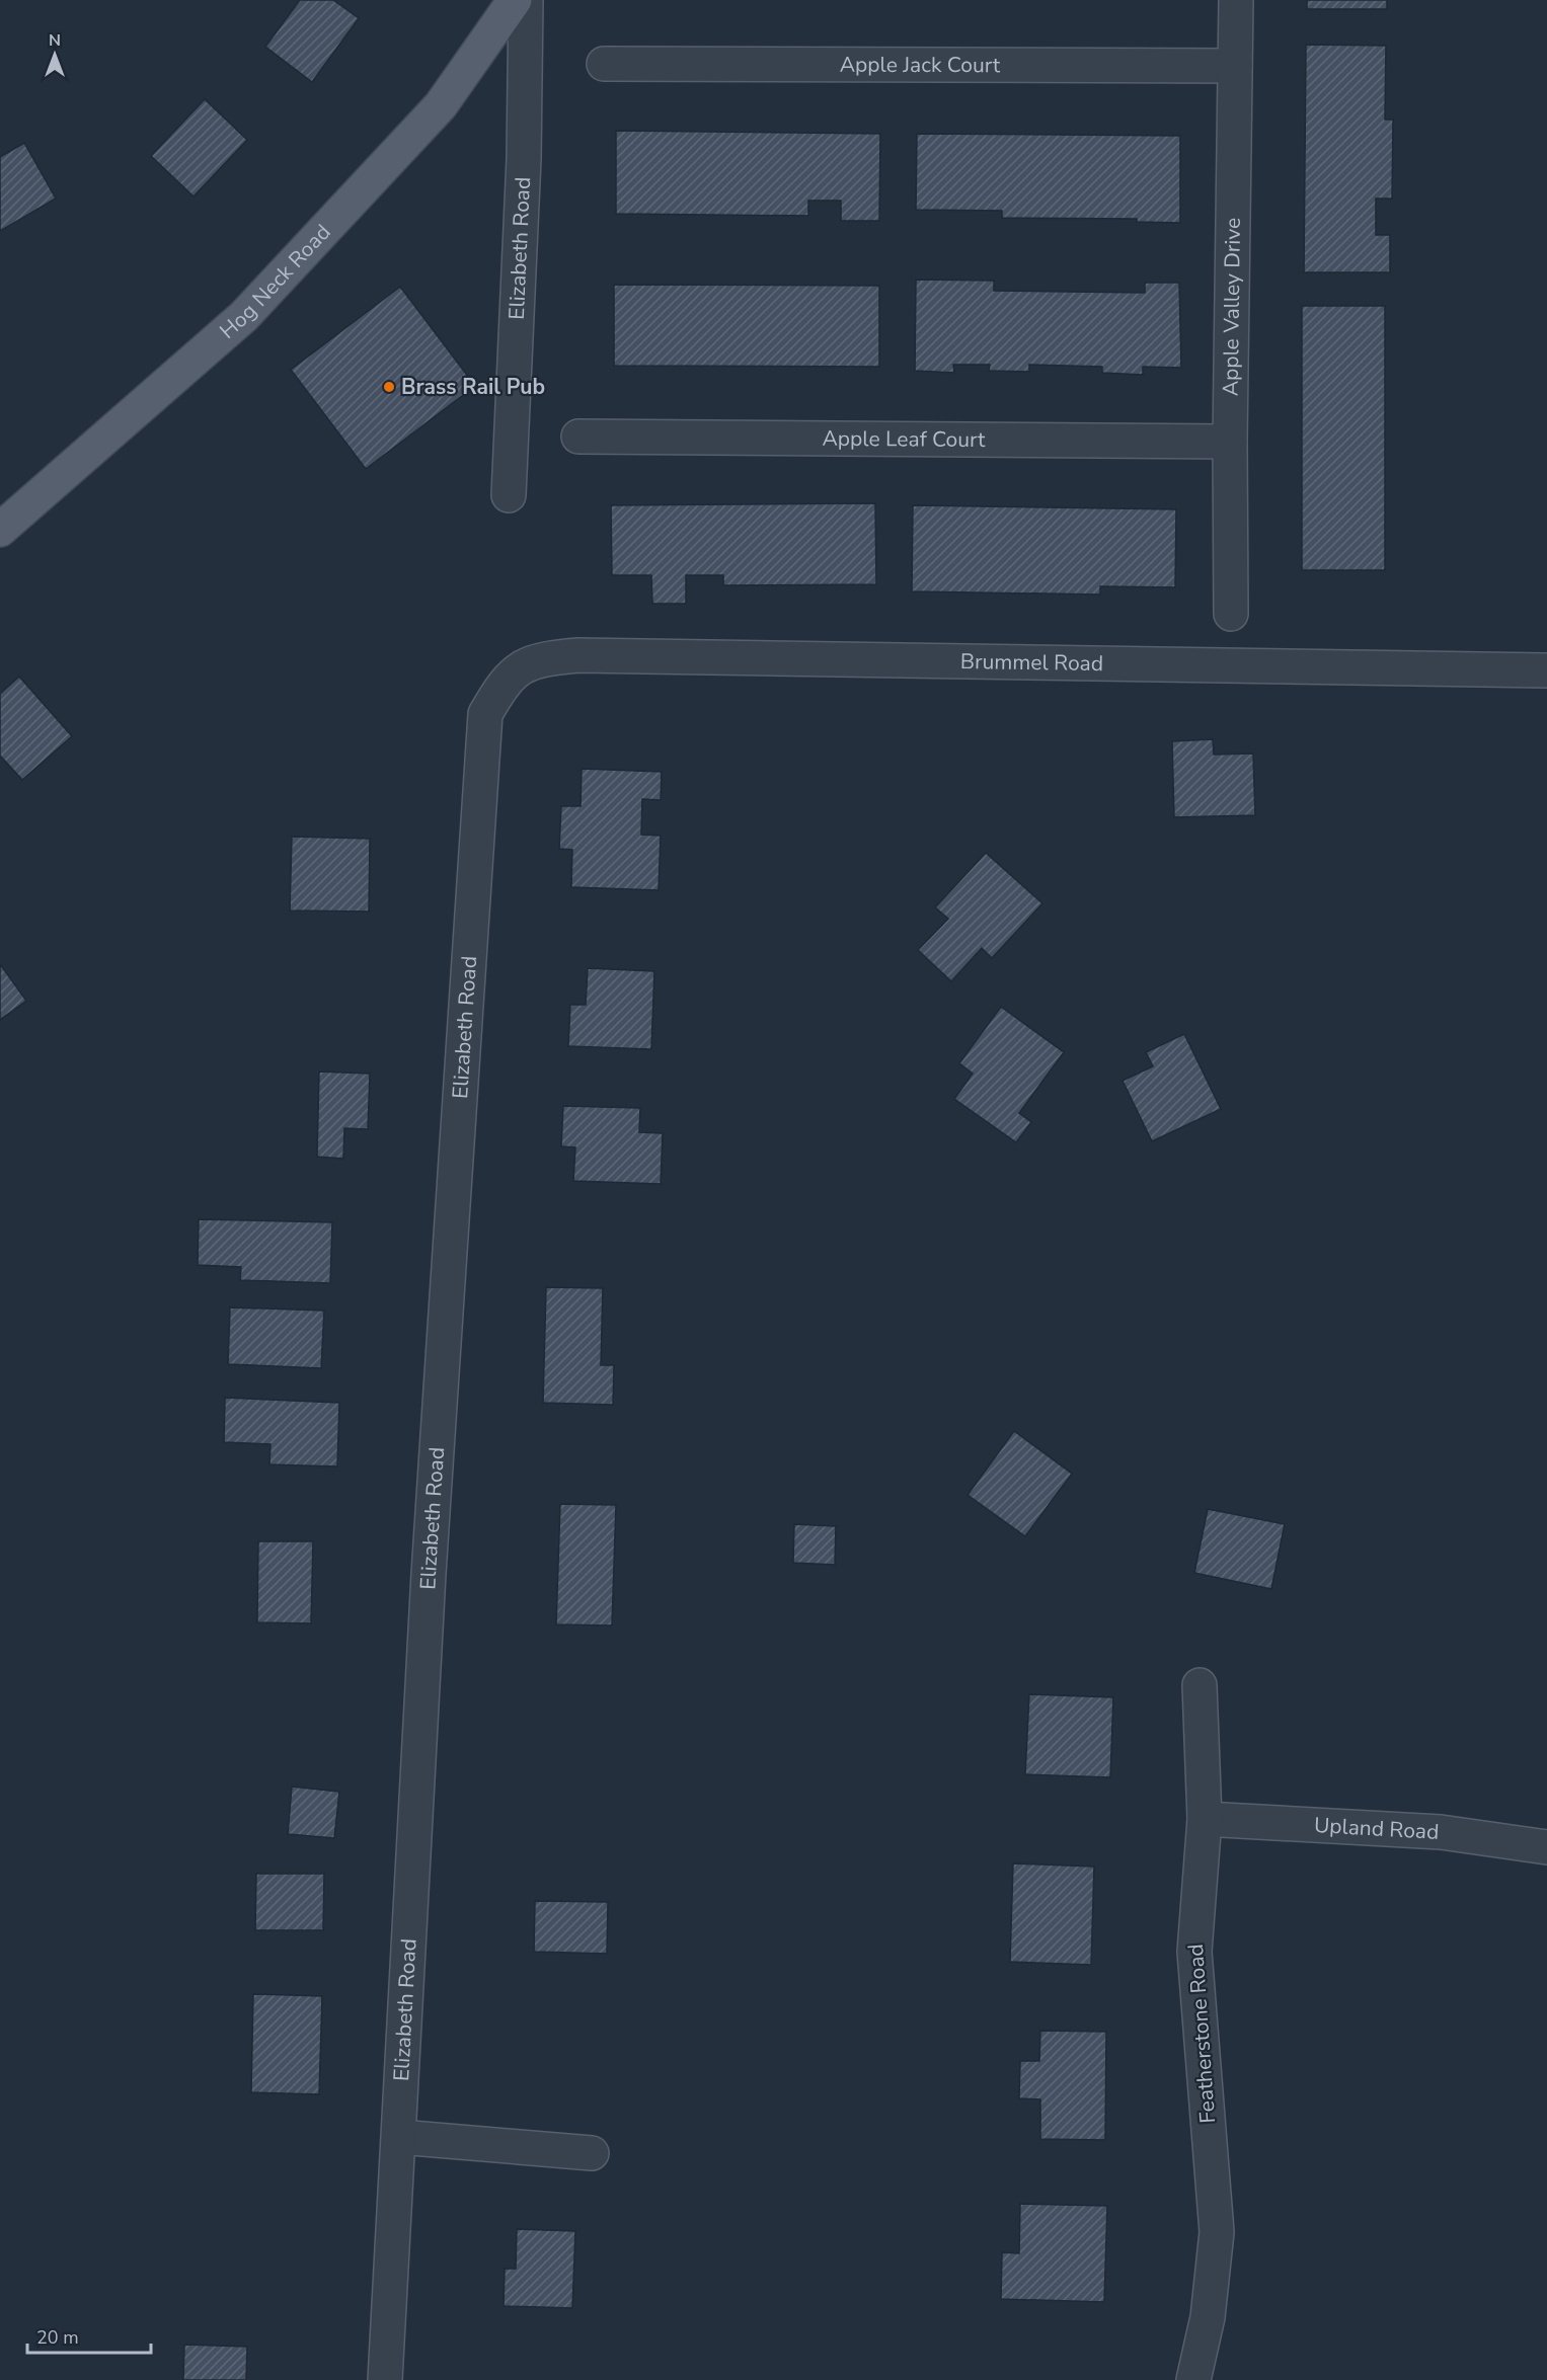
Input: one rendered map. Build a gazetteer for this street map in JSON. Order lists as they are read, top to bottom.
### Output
{
  "streets": {
    "main road": ["Hog Neck Road"],
    "street": [
      "Apple Jack Court",
      "Elizabeth Road",
      "Apple Valley Drive",
      "Apple Leaf Court",
      "Brummel Road",
      "Upland Road",
      "Featherstone Road"
    ]
  },
  "crossings": [
    ["Apple Jack Court", "Apple Valley Drive"],
    ["Elizabeth Road", "Brummel Road"],
    ["Apple Valley Drive", "Apple Leaf Court"],
    ["Upland Road", "Featherstone Road"]
  ],
  "places": ["Brass Rail Pub"],
  "scale_bar": "20 m",
  "north": "top"
}
